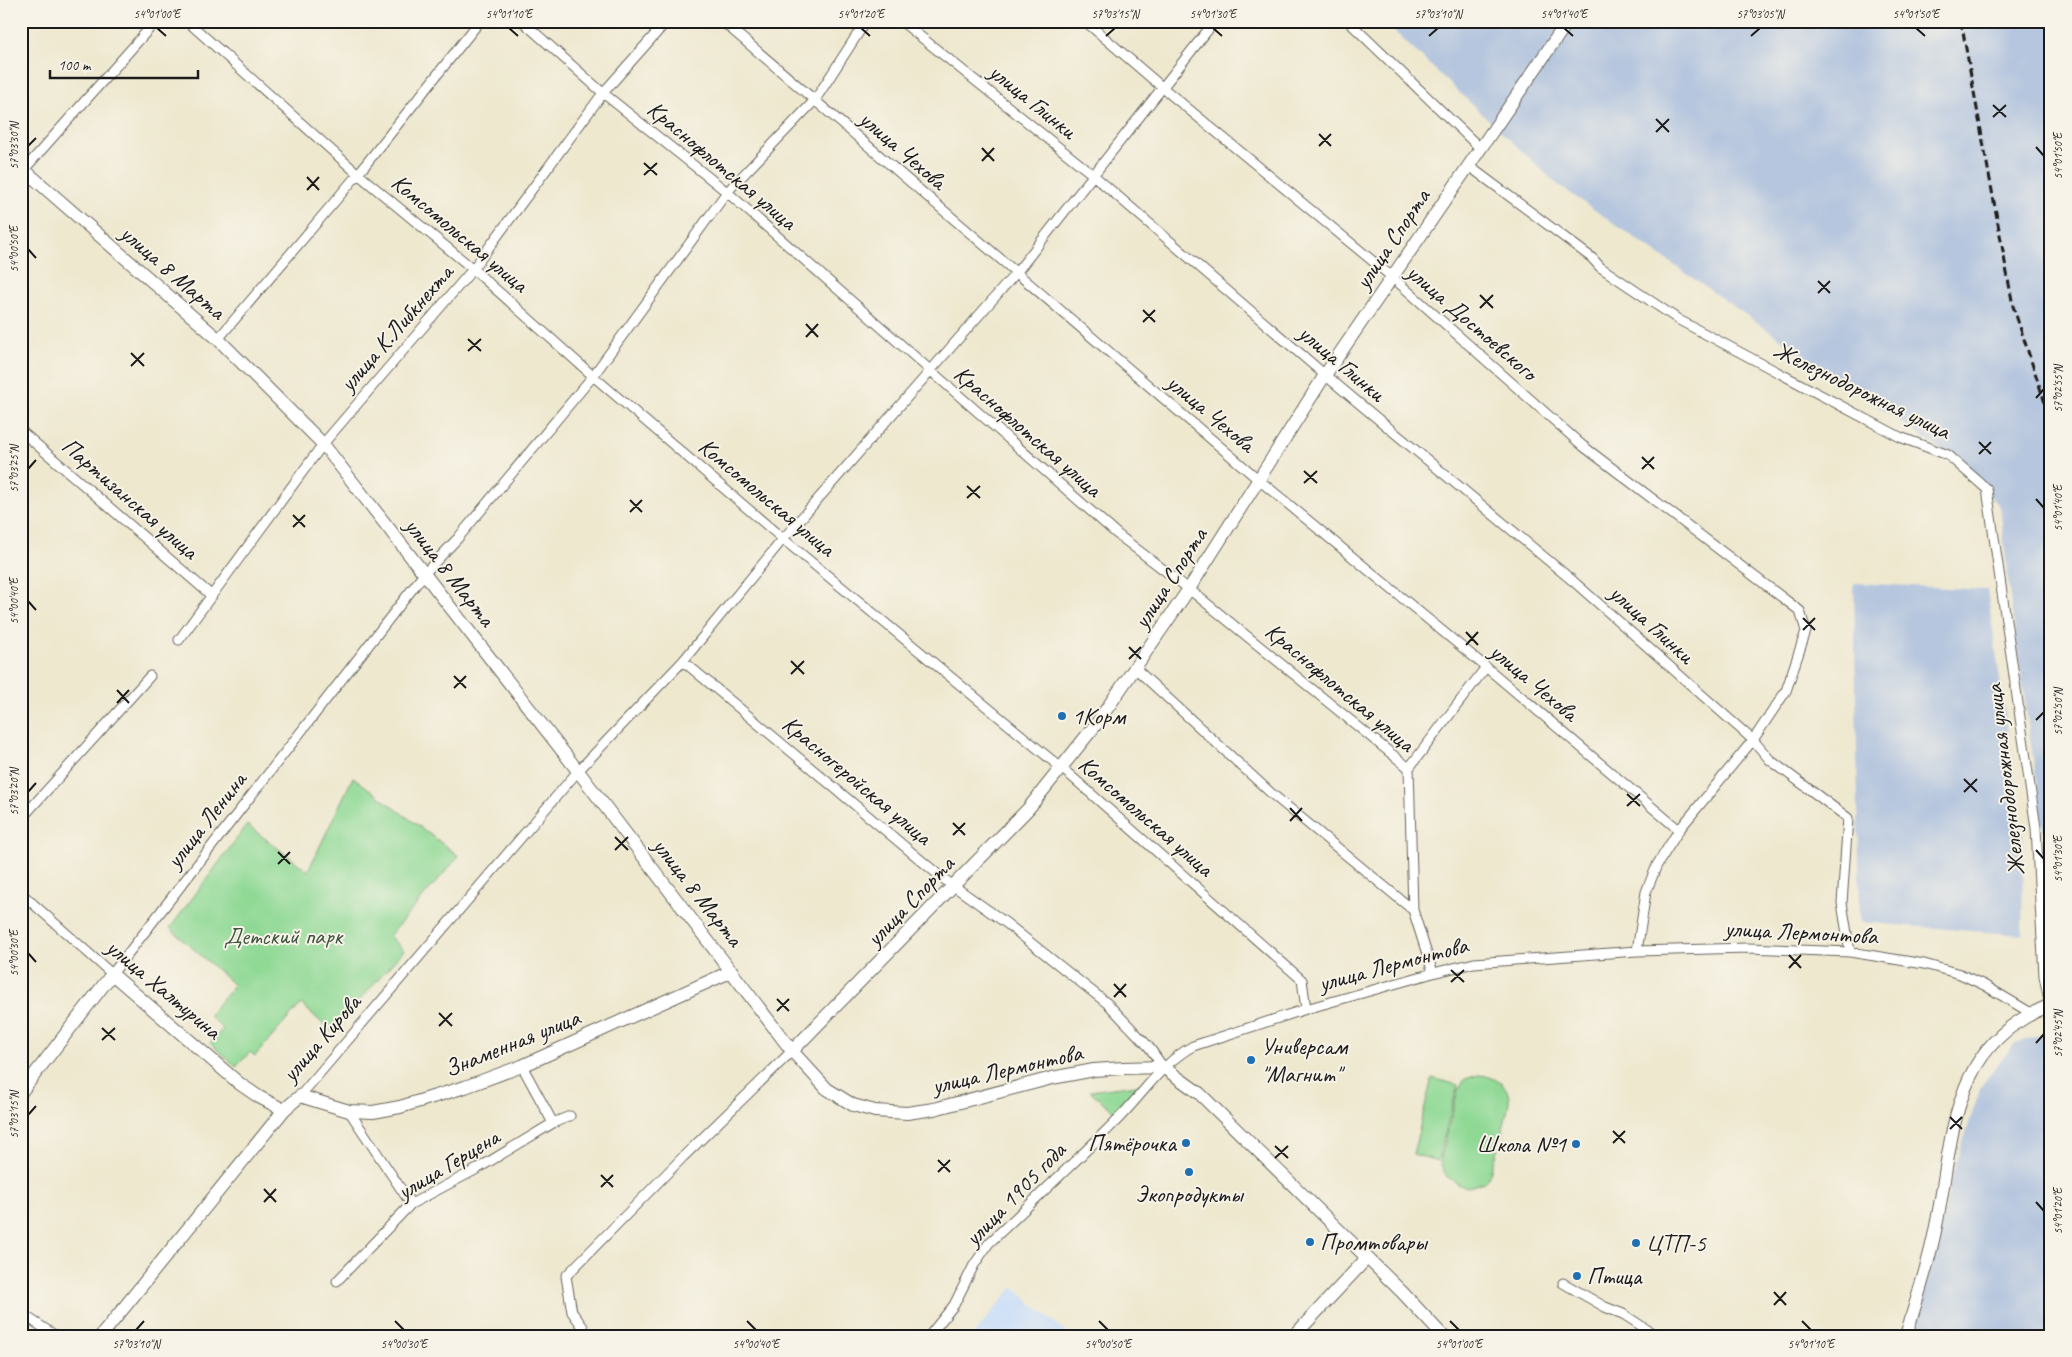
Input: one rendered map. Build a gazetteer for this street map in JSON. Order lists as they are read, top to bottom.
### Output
{
  "streets": {
    "main road": [
      "улица Спорта",
      "улица 8 Марта",
      "Железнодорожная улица",
      "улица Ленина",
      "улица Лермонтова",
      "улица Халтурина",
      "улица Кирова",
      "Знаменная улица"
    ],
    "street": [
      "улица Глинки",
      "улица Чехова",
      "Краснофлотская улица",
      "Комсомольская улица",
      "улица Достоевского",
      "улица К.Либкнехта",
      "Партизанская улица",
      "Красногеройская улица",
      "улица Герцена",
      "улица 1905 года"
    ]
  },
  "crossings": [
    ["улица Глинки", "улица Спорта"],
    ["улица Глинки", "улица Достоевского"],
    ["улица Глинки", "улица Лермонтова"],
    ["улица Глинки", "улица Кирова"],
    ["улица Чехова", "улица Спорта"],
    ["улица Чехова", "улица Ленина"],
    ["улица Чехова", "улица Кирова"],
    ["Краснофлотская улица", "улица Спорта"],
    ["Краснофлотская улица", "улица К.Либкнехта"],
    ["Краснофлотская улица", "улица Ленина"],
    ["Краснофлотская улица", "улица Лермонтова"],
    ["Краснофлотская улица", "улица Кирова"],
    ["Комсомольская улица", "улица Спорта"],
    ["Комсомольская улица", "улица К.Либкнехта"],
    ["Комсомольская улица", "улица Ленина"],
    ["Комсомольская улица", "улица Лермонтова"],
    ["Комсомольская улица", "улица Кирова"],
    ["улица Спорта", "улица 8 Марта"],
    ["улица Спорта", "улица Достоевского"],
    ["улица Спорта", "Железнодорожная улица"],
    ["улица Спорта", "Красногеройская улица"],
    ["улица Спорта", "улица Лермонтова"],
    ["улица 8 Марта", "улица К.Либкнехта"],
    ["улица 8 Марта", "улица Ленина"],
    ["улица 8 Марта", "улица Лермонтова"],
    ["улица 8 Марта", "улица Кирова"],
    ["улица 8 Марта", "Знаменная улица"],
    ["улица Достоевского", "улица Кирова"],
    ["улица К.Либкнехта", "Партизанская улица"],
    ["Железнодорожная улица", "улица Лермонтова"],
    ["Красногеройская улица", "улица Лермонтова"],
    ["Красногеройская улица", "улица Кирова"],
    ["Красногеройская улица", "улица 1905 года"],
    ["улица Ленина", "улица Халтурина"],
    ["улица Лермонтова", "улица 1905 года"],
    ["улица Халтурина", "улица Кирова"],
    ["улица Кирова", "Знаменная улица"]
  ],
  "parks": ["Детский парк"],
  "places": [
    "1Корм",
    "Универсам \"Магнит\"",
    "Пятёрочка",
    "Школа №1",
    "Экопродукты",
    "Промтовары",
    "ЦТП-5",
    "Птица"
  ],
  "scale_bar": "100 m",
  "coordinates": [
    "54°01'00\"E",
    "54°01'10\"E",
    "54°01'20\"E",
    "57°03'15\"N",
    "54°01'30\"E",
    "57°03'10\"N",
    "54°01'40\"E",
    "57°03'05\"N",
    "54°01'50\"E",
    "57°03'30\"N",
    "54°00'50\"E",
    "57°02'55\"N",
    "57°03'25\"N",
    "54°00'40\"E",
    "57°02'50\"N",
    "57°03'20\"N",
    "54°00'30\"E",
    "57°02'45\"N"
  ]
}
